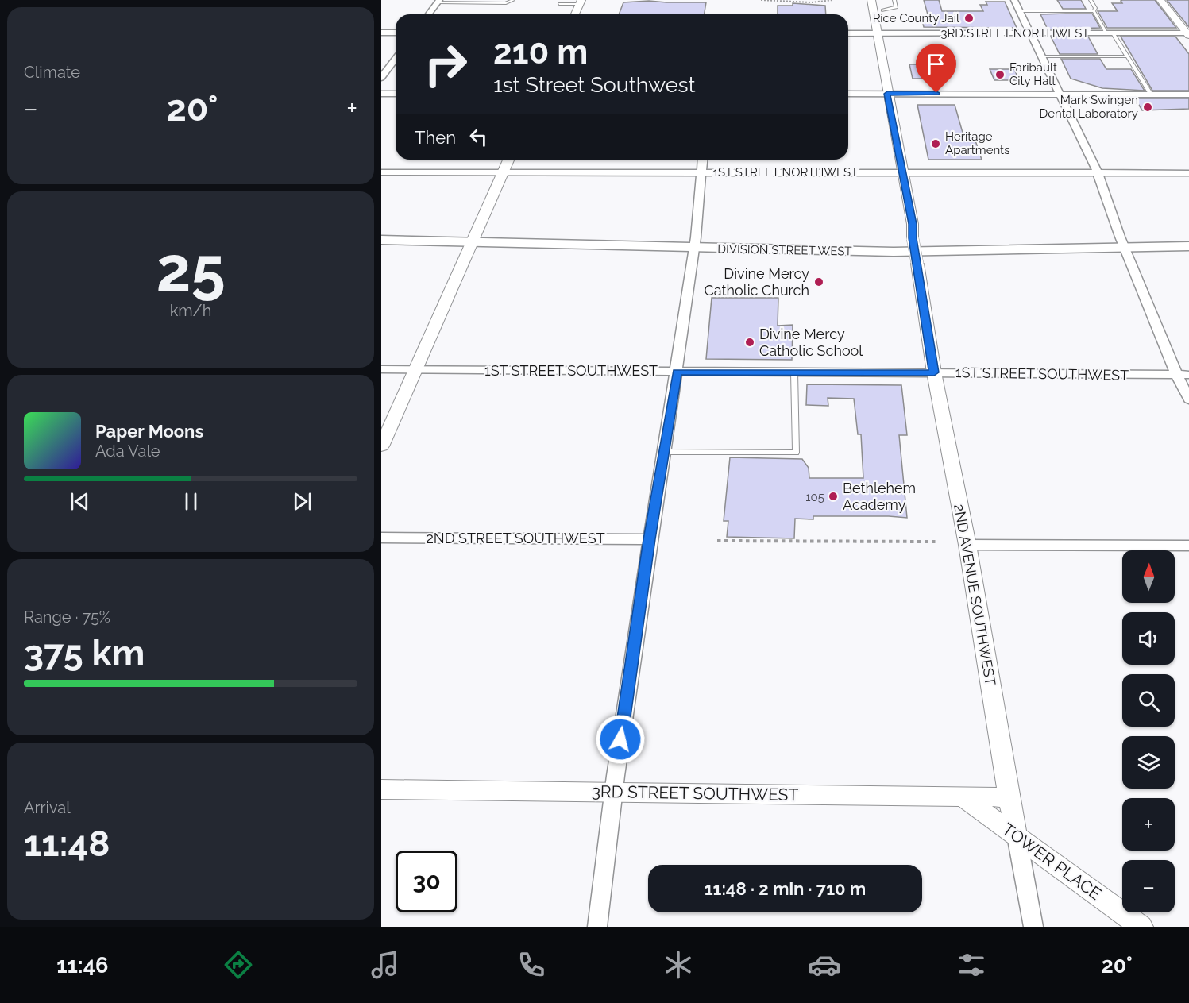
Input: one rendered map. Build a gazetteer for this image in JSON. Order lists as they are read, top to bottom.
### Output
{
  "streets": {
    "main road": ["DIVISION STREET WEST"],
    "street": [
      "3RD STREET NORTHWEST",
      "1ST STREET NORTHWEST",
      "1ST STREET SOUTHWEST",
      "2ND STREET SOUTHWEST",
      "2ND AVENUE SOUTHWEST",
      "3RD STREET SOUTHWEST",
      "TOWER PLACE"
    ]
  },
  "crossings": [
    ["3RD STREET NORTHWEST", "2ND AVENUE SOUTHWEST"],
    ["1ST STREET NORTHWEST", "2ND AVENUE SOUTHWEST"],
    ["1ST STREET SOUTHWEST", "2ND AVENUE SOUTHWEST"],
    ["2ND AVENUE SOUTHWEST", "3RD STREET SOUTHWEST"],
    ["2ND AVENUE SOUTHWEST", "TOWER PLACE"],
    ["3RD STREET SOUTHWEST", "TOWER PLACE"]
  ],
  "places": [
    "Rice County Jail",
    "Faribault City Hall",
    "Mark Swingen Dental Laboratory",
    "Heritage Apartments",
    "Divine Mercy Catholic Church",
    "Divine Mercy Catholic School",
    "Bethlehem Academy"
  ],
  "house_numbers": ["105"],
  "north": "top",
  "page": {
    "tile": [
      "Climate",
      ["25", "km/h"],
      ["Range · 75%", "375 km"],
      ["Arrival", "11:48"]
    ],
    "turn": ["210 m", "1st Street Southwest"],
    "heat": ["−", "20°", "+"],
    "then": "Then",
    "song": ["Paper Moons", "Ada Vale"],
    "map_buttons": ["+", "−"],
    "limit": "30",
    "trip": "11:48 · 2 min · 710 m",
    "tabs": ["11:46", "20°"]
  }
}
